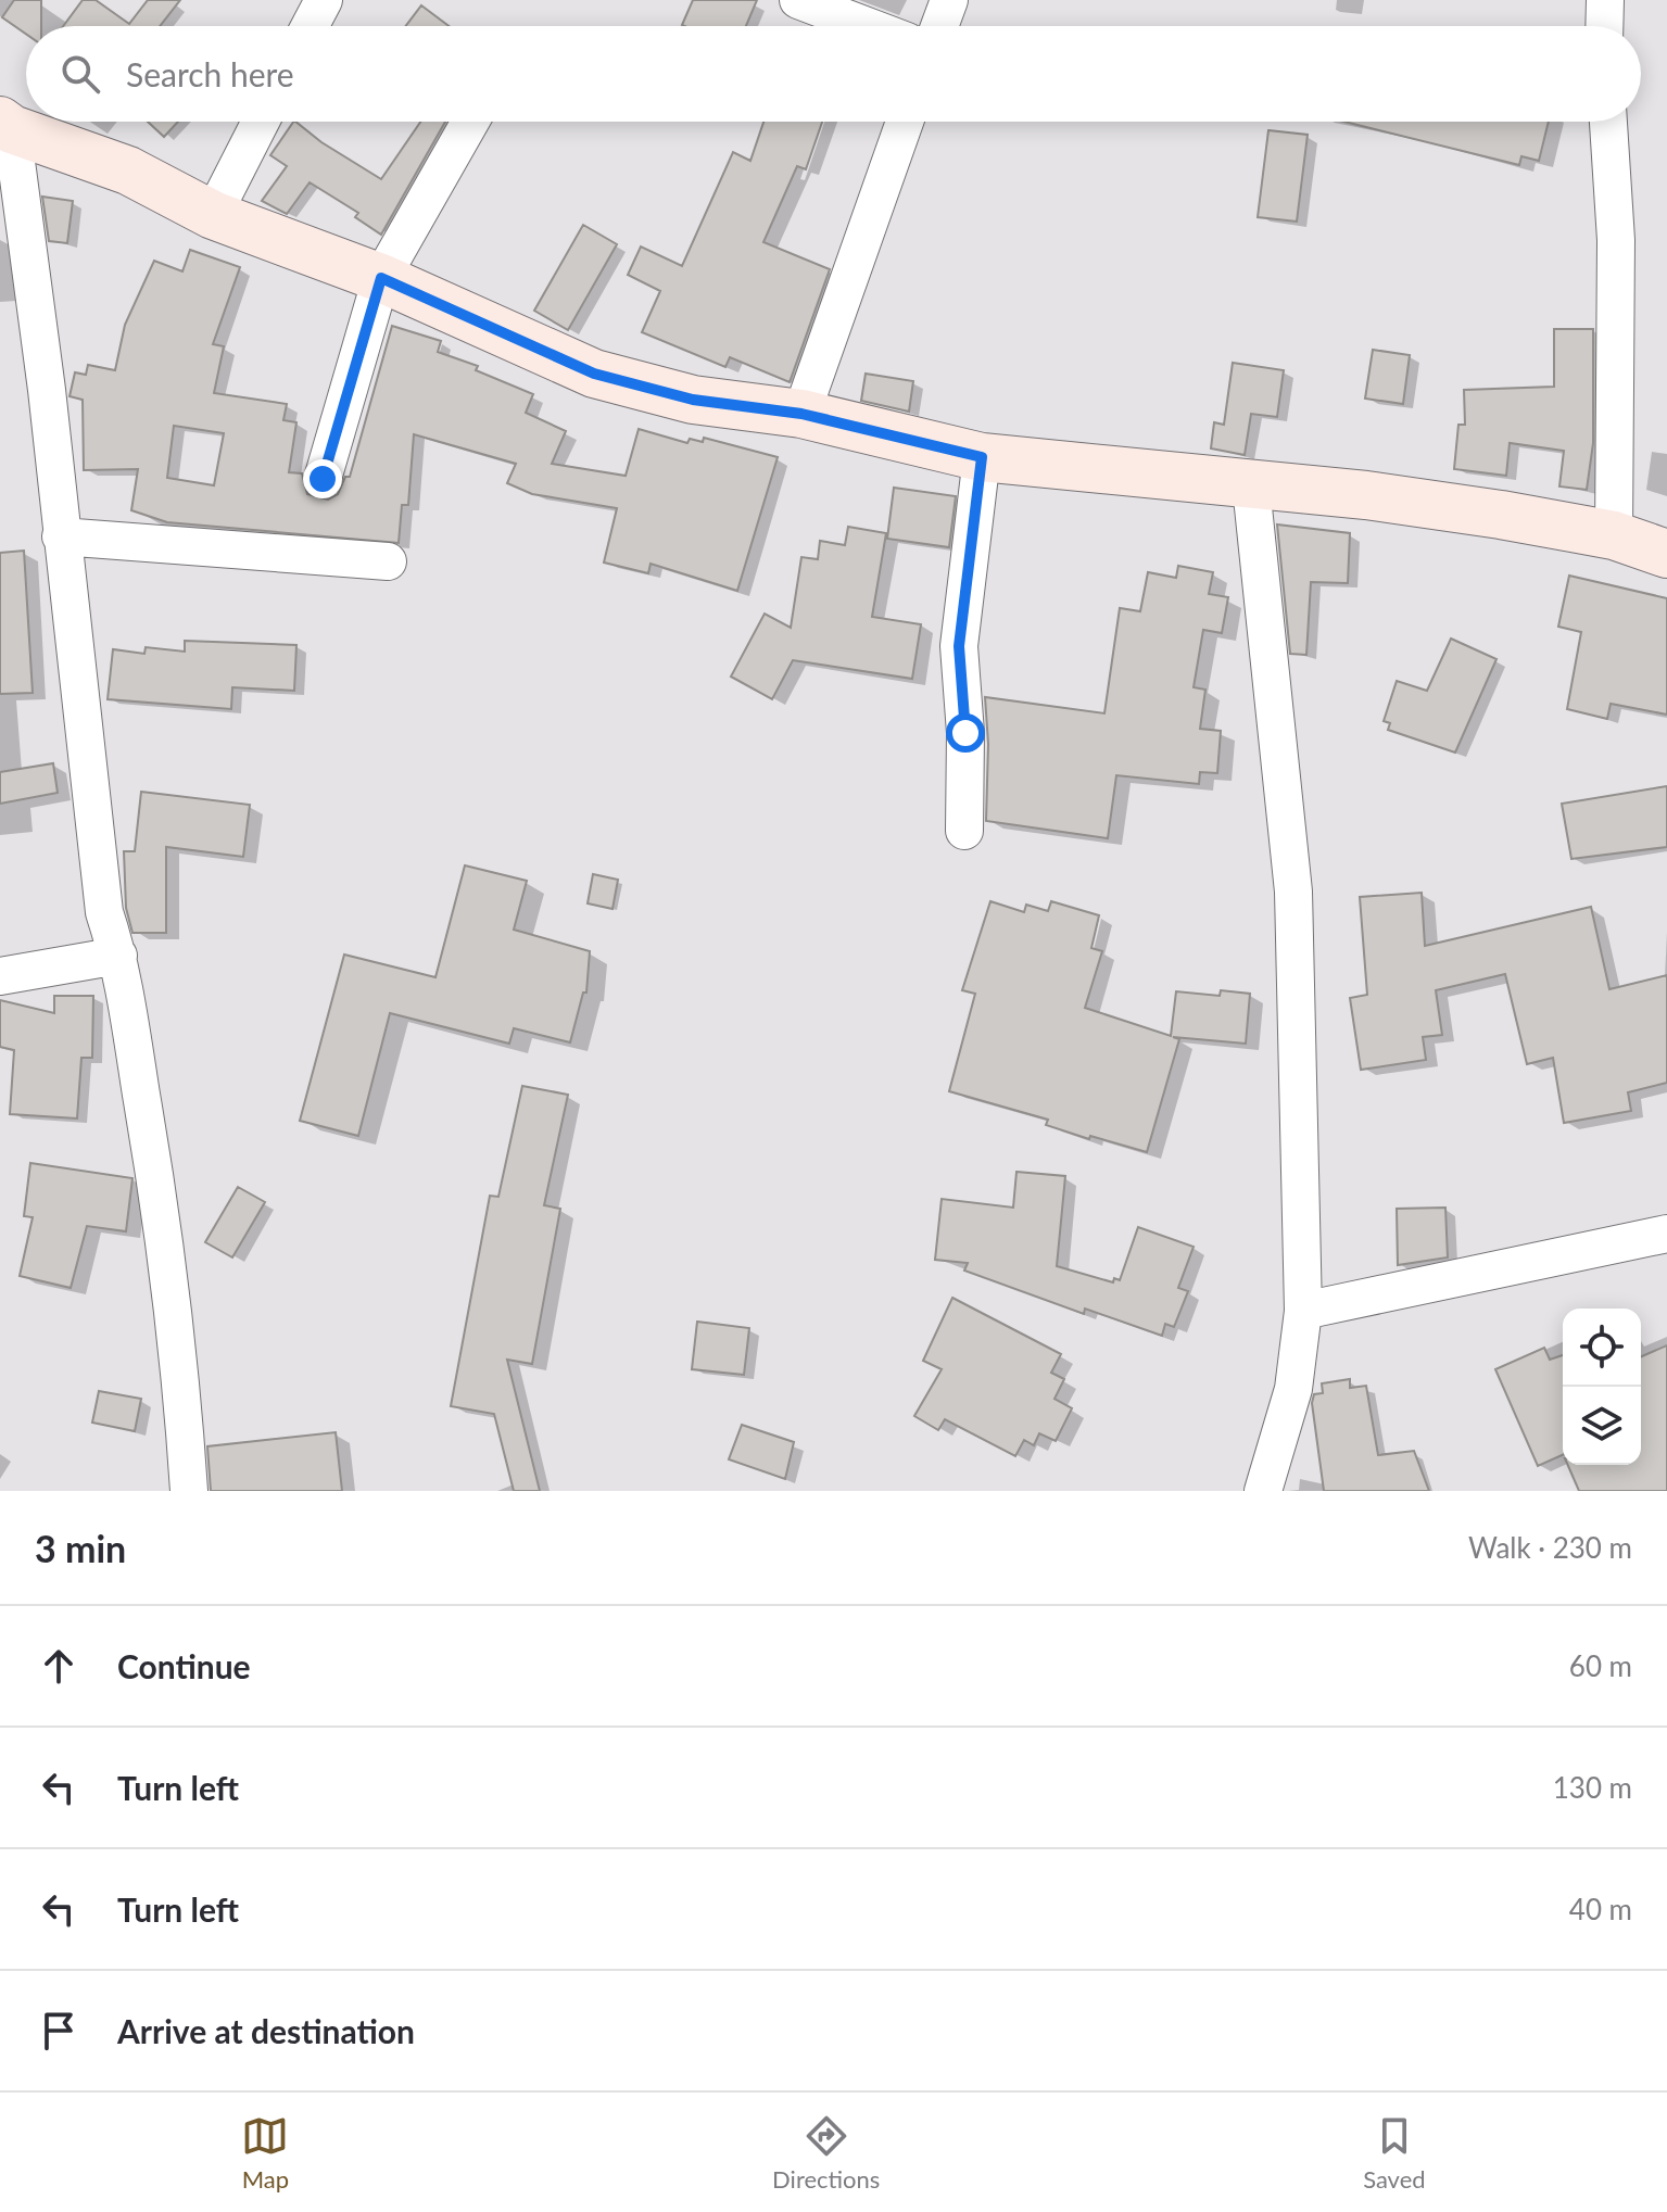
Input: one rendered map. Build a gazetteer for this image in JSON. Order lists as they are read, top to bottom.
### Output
{
  "page": {
    "search": "Search here",
    "heading": ["3 min", "Walk · 230 m"],
    "list": [
      ["Continue", "60 m"],
      ["Turn left", "130 m"],
      ["Turn left", "40 m"],
      "Arrive at destination"
    ],
    "nav": ["Map", "Directions", "Saved"]
  }
}
